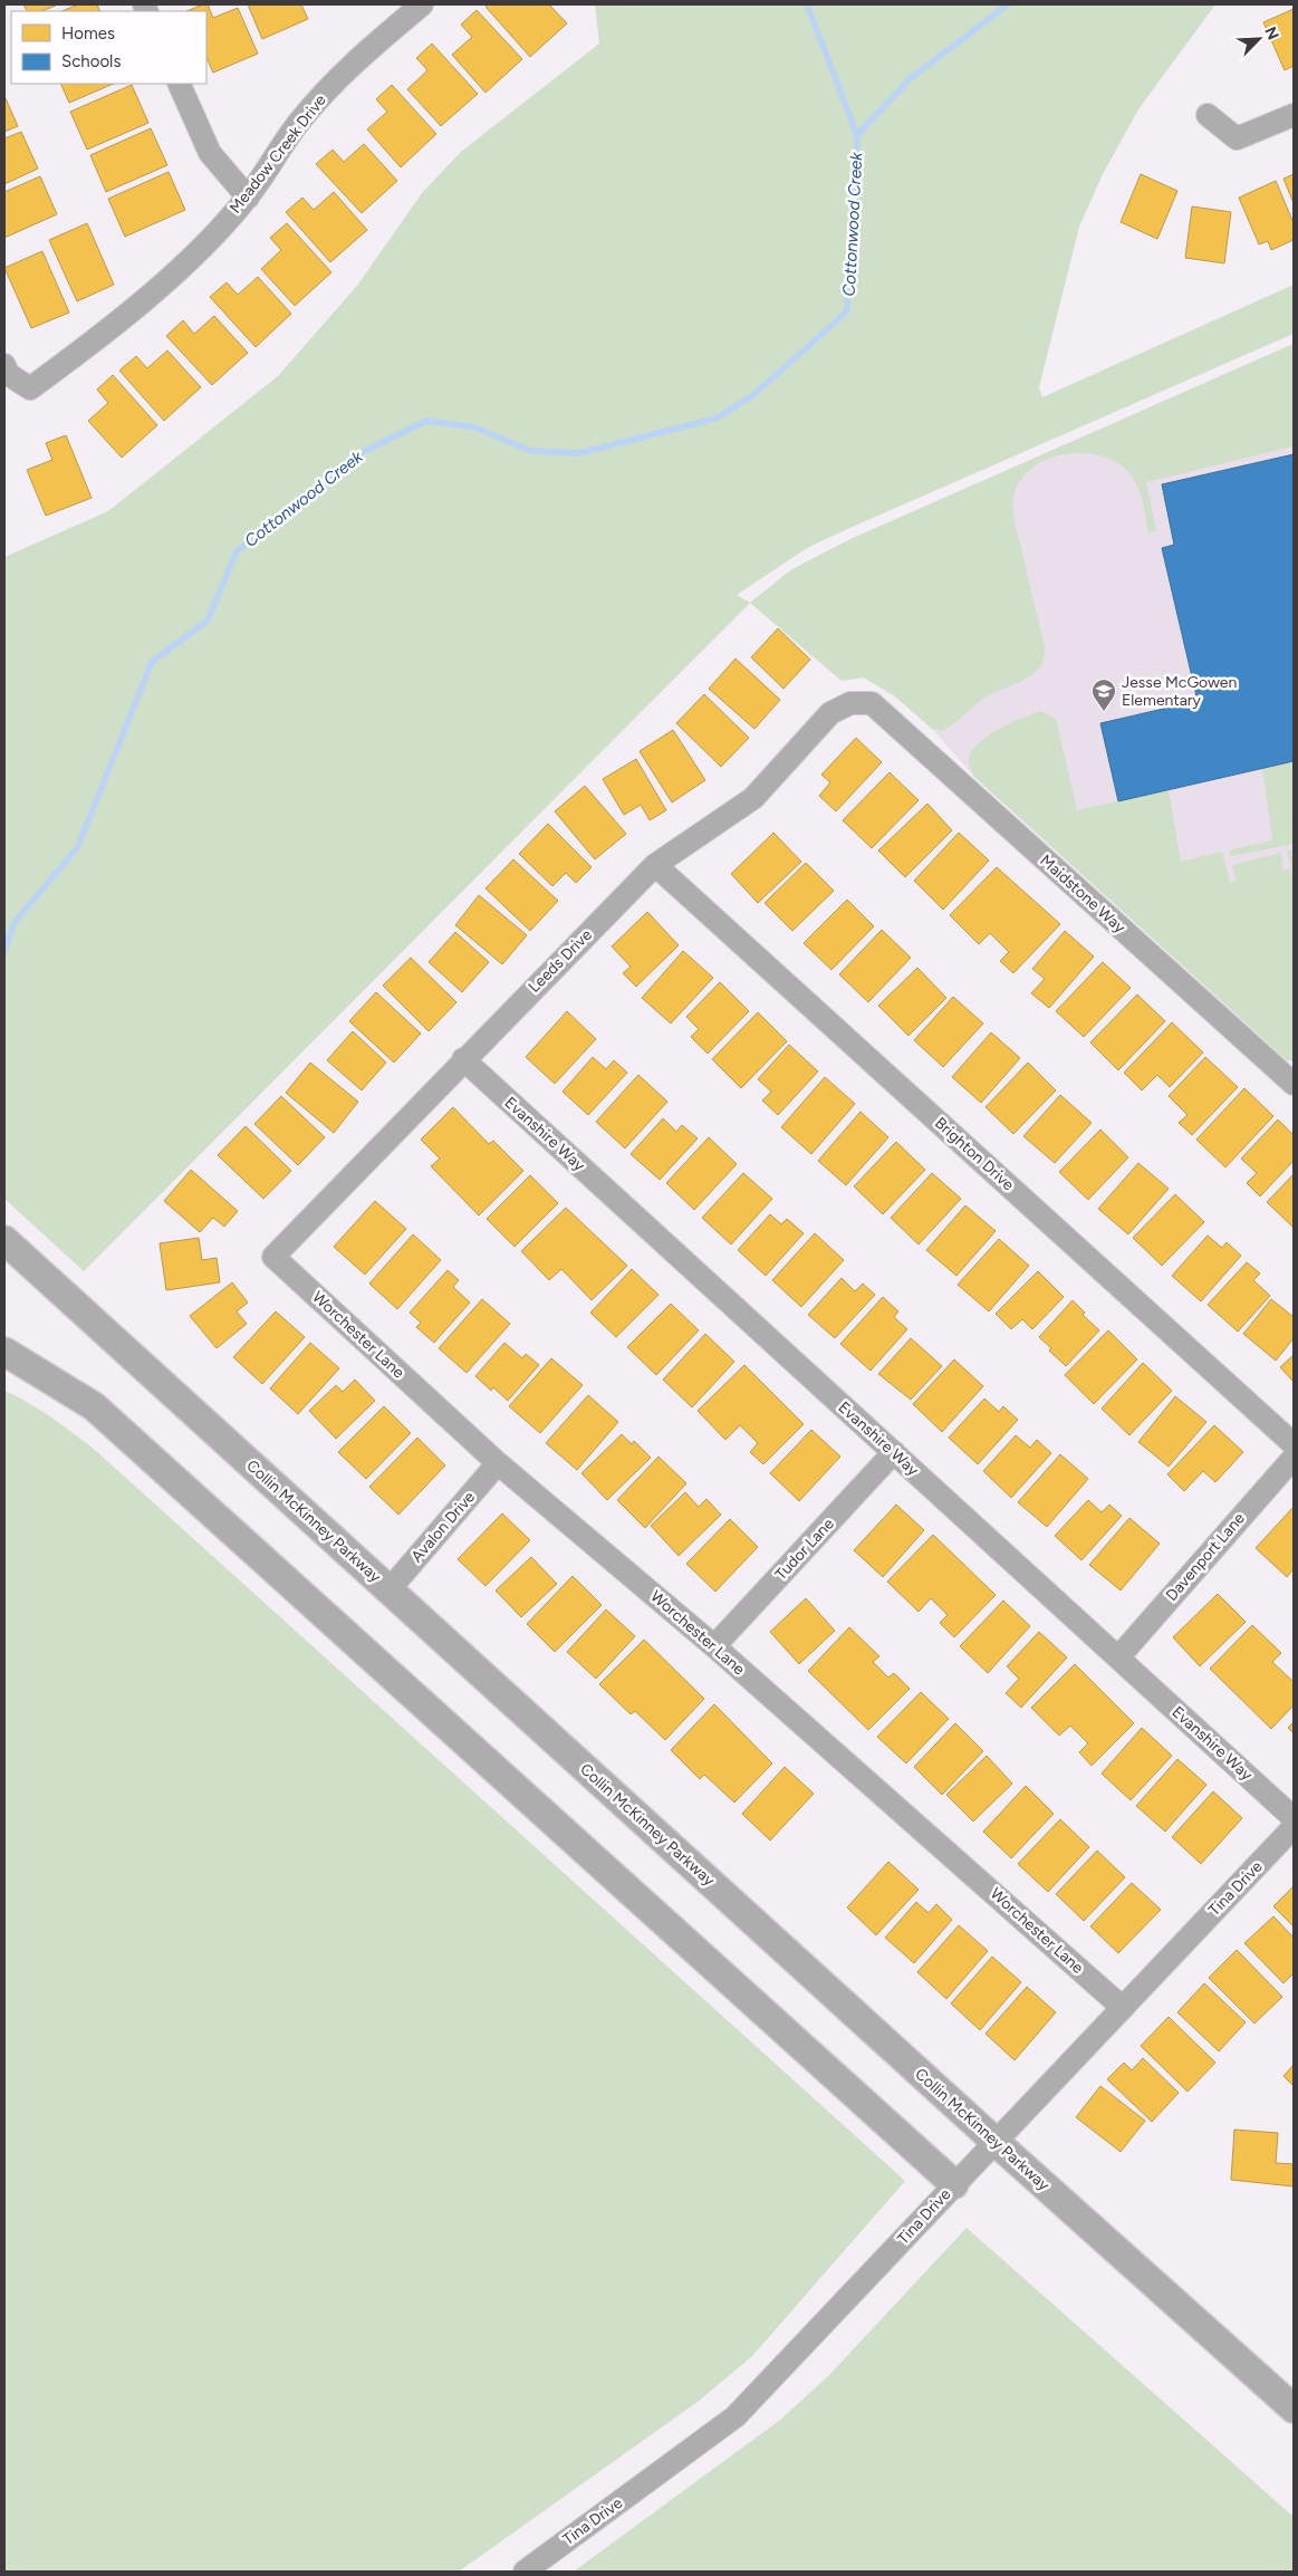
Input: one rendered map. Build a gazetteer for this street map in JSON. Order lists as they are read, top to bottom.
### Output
{
  "streets": {
    "street": [
      "Meadow Creek Drive",
      "Maidstone Way",
      "Leeds Drive",
      "Evanshire Way",
      "Brighton Drive",
      "Worchester Lane",
      "Collin McKinney Parkway",
      "Avalon Drive",
      "Tudor Lane",
      "Davenport Lane",
      "Tina Drive"
    ]
  },
  "crossings": [
    ["Maidstone Way", "Leeds Drive"],
    ["Leeds Drive", "Evanshire Way"],
    ["Leeds Drive", "Brighton Drive"],
    ["Leeds Drive", "Worchester Lane"],
    ["Evanshire Way", "Tudor Lane"],
    ["Evanshire Way", "Davenport Lane"],
    ["Worchester Lane", "Avalon Drive"],
    ["Worchester Lane", "Tudor Lane"],
    ["Worchester Lane", "Tina Drive"],
    ["Collin McKinney Parkway", "Avalon Drive"],
    ["Collin McKinney Parkway", "Tina Drive"]
  ],
  "water": ["Cottonwood Creek"],
  "places": {
    "school or university": ["Jesse McGowen Elementary"]
  },
  "legend": ["Homes", "Schools"],
  "north": "top right"
}
